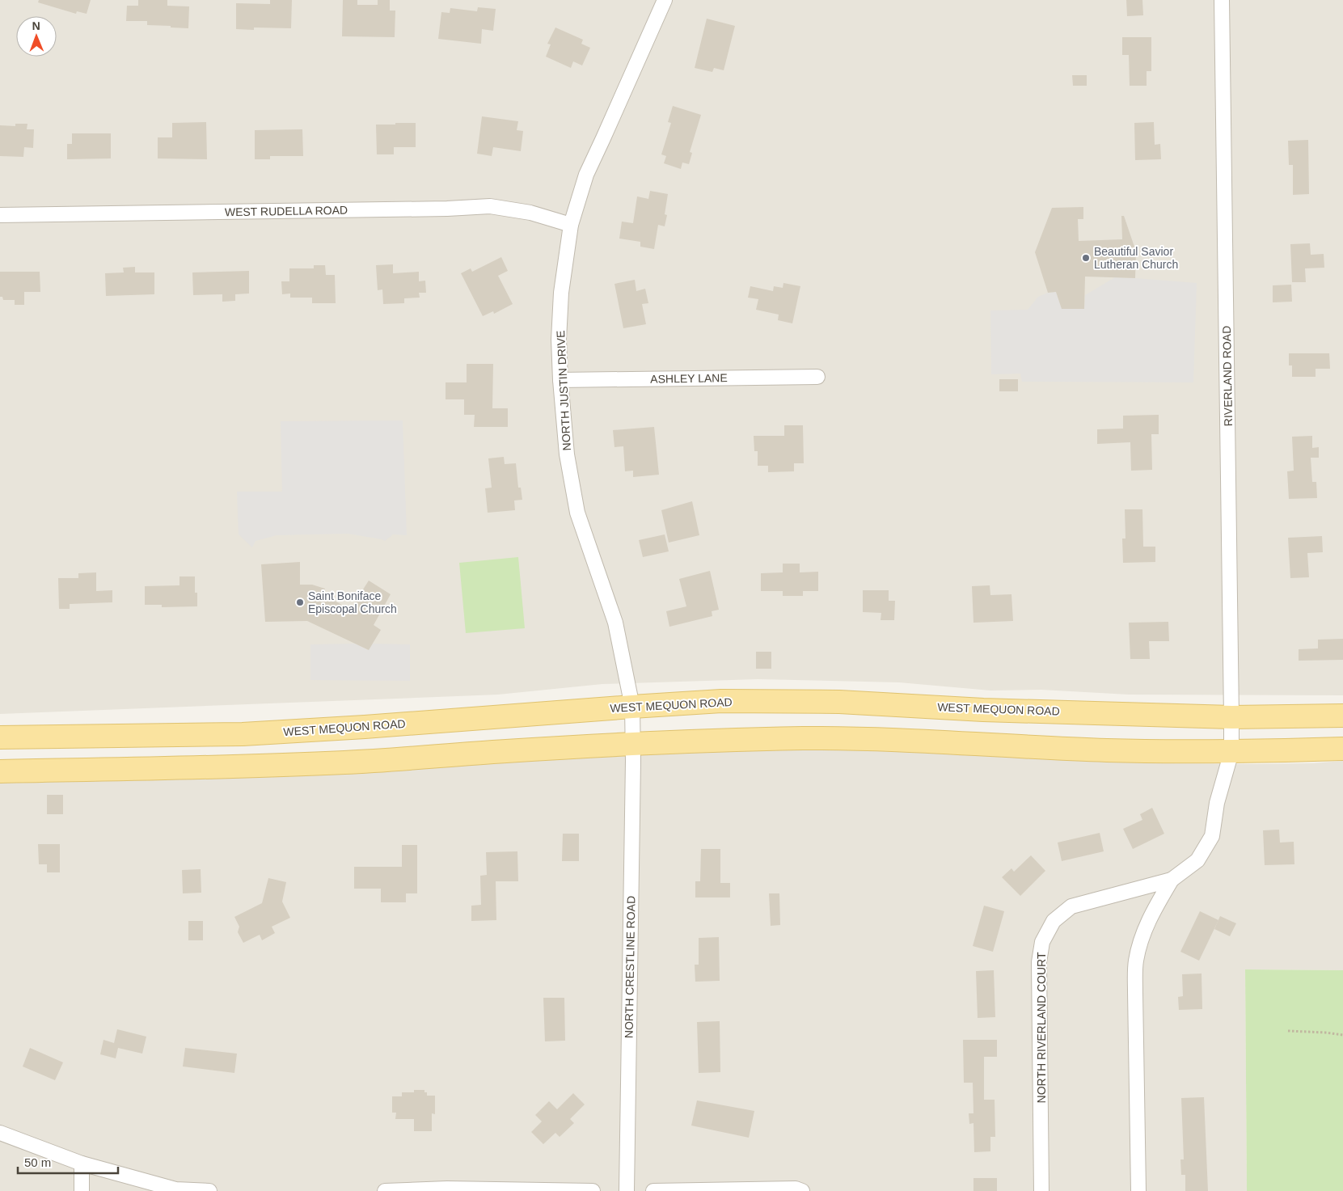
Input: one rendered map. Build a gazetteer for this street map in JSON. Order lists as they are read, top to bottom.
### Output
{
  "streets": {
    "main road": ["WEST MEQUON ROAD"],
    "street": [
      "WEST RUDELLA ROAD",
      "RIVERLAND ROAD",
      "ASHLEY LANE",
      "NORTH JUSTIN DRIVE",
      "NORTH CRESTLINE ROAD",
      "NORTH RIVERLAND COURT"
    ]
  },
  "crossings": [
    ["WEST RUDELLA ROAD", "NORTH JUSTIN DRIVE"],
    ["RIVERLAND ROAD", "WEST MEQUON ROAD"],
    ["RIVERLAND ROAD", "NORTH RIVERLAND COURT"],
    ["ASHLEY LANE", "NORTH JUSTIN DRIVE"],
    ["NORTH JUSTIN DRIVE", "WEST MEQUON ROAD"],
    ["NORTH JUSTIN DRIVE", "NORTH CRESTLINE ROAD"]
  ],
  "places": ["Beautiful Savior Lutheran Church", "Saint Boniface Episcopal Church"],
  "scale_bar": "50 m",
  "north": "top"
}
